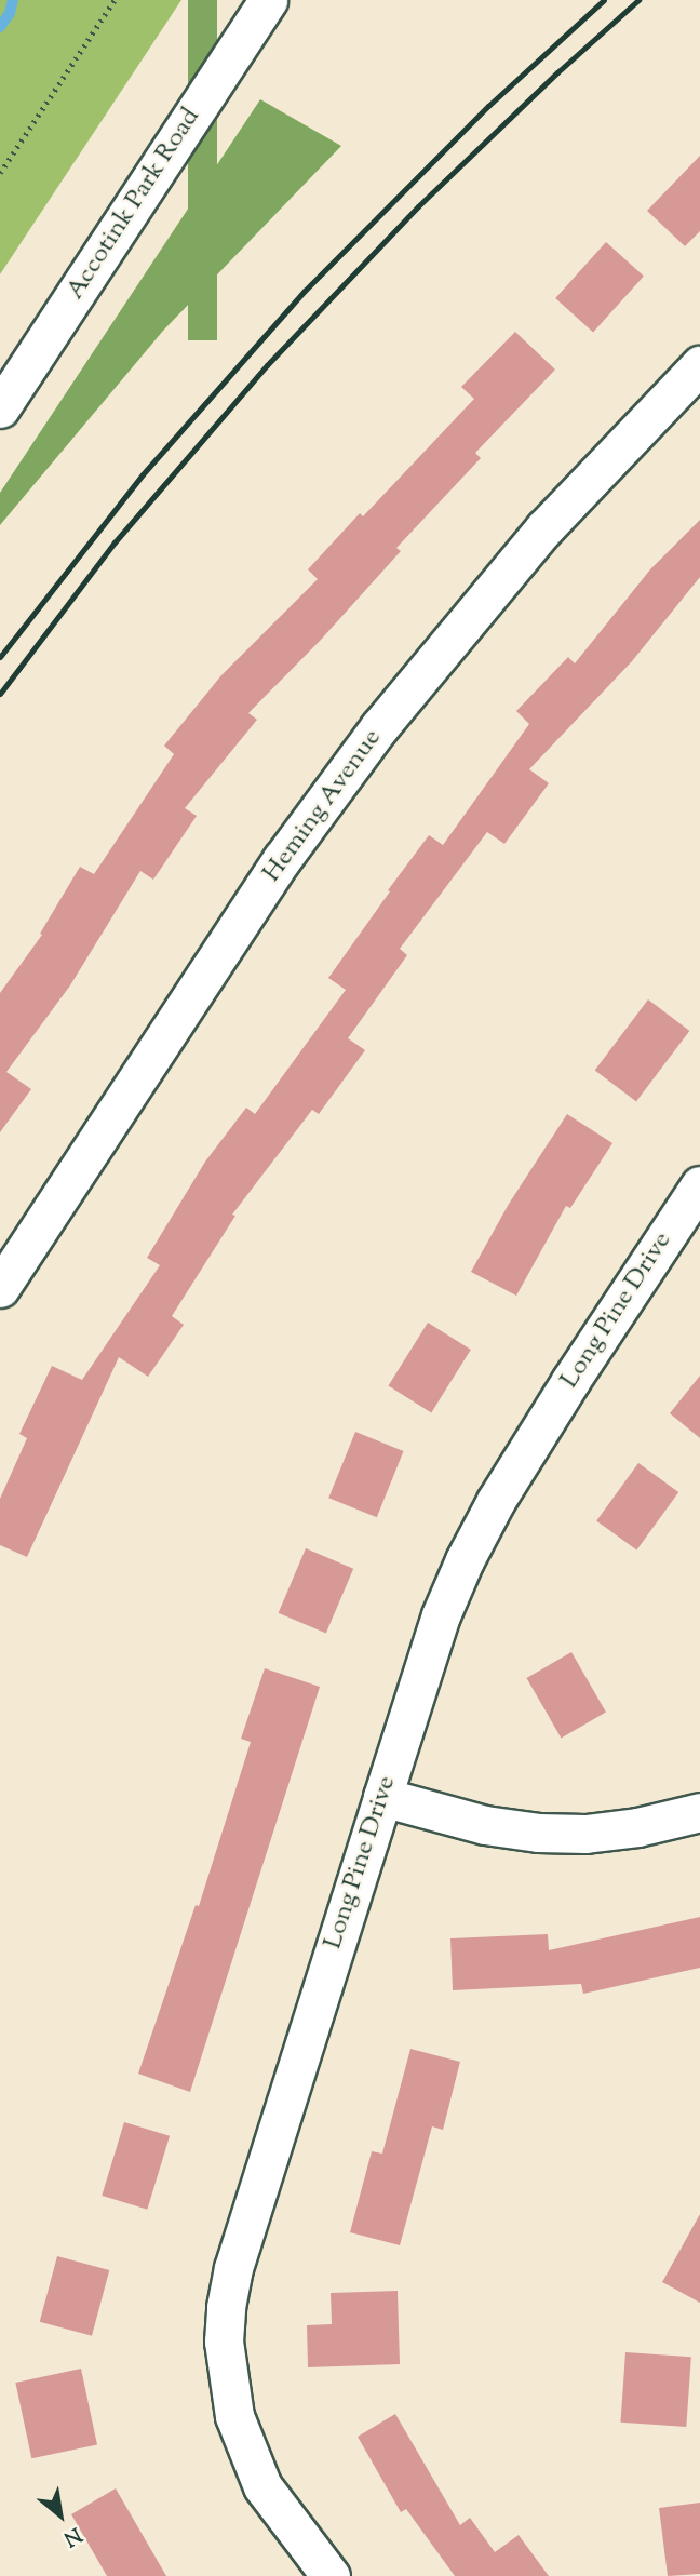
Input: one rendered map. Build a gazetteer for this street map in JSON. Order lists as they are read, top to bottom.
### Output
{
  "streets": {
    "street": ["Accotink Park Road", "Heming Avenue", "Long Pine Drive"]
  },
  "north": "bottom right"
}
